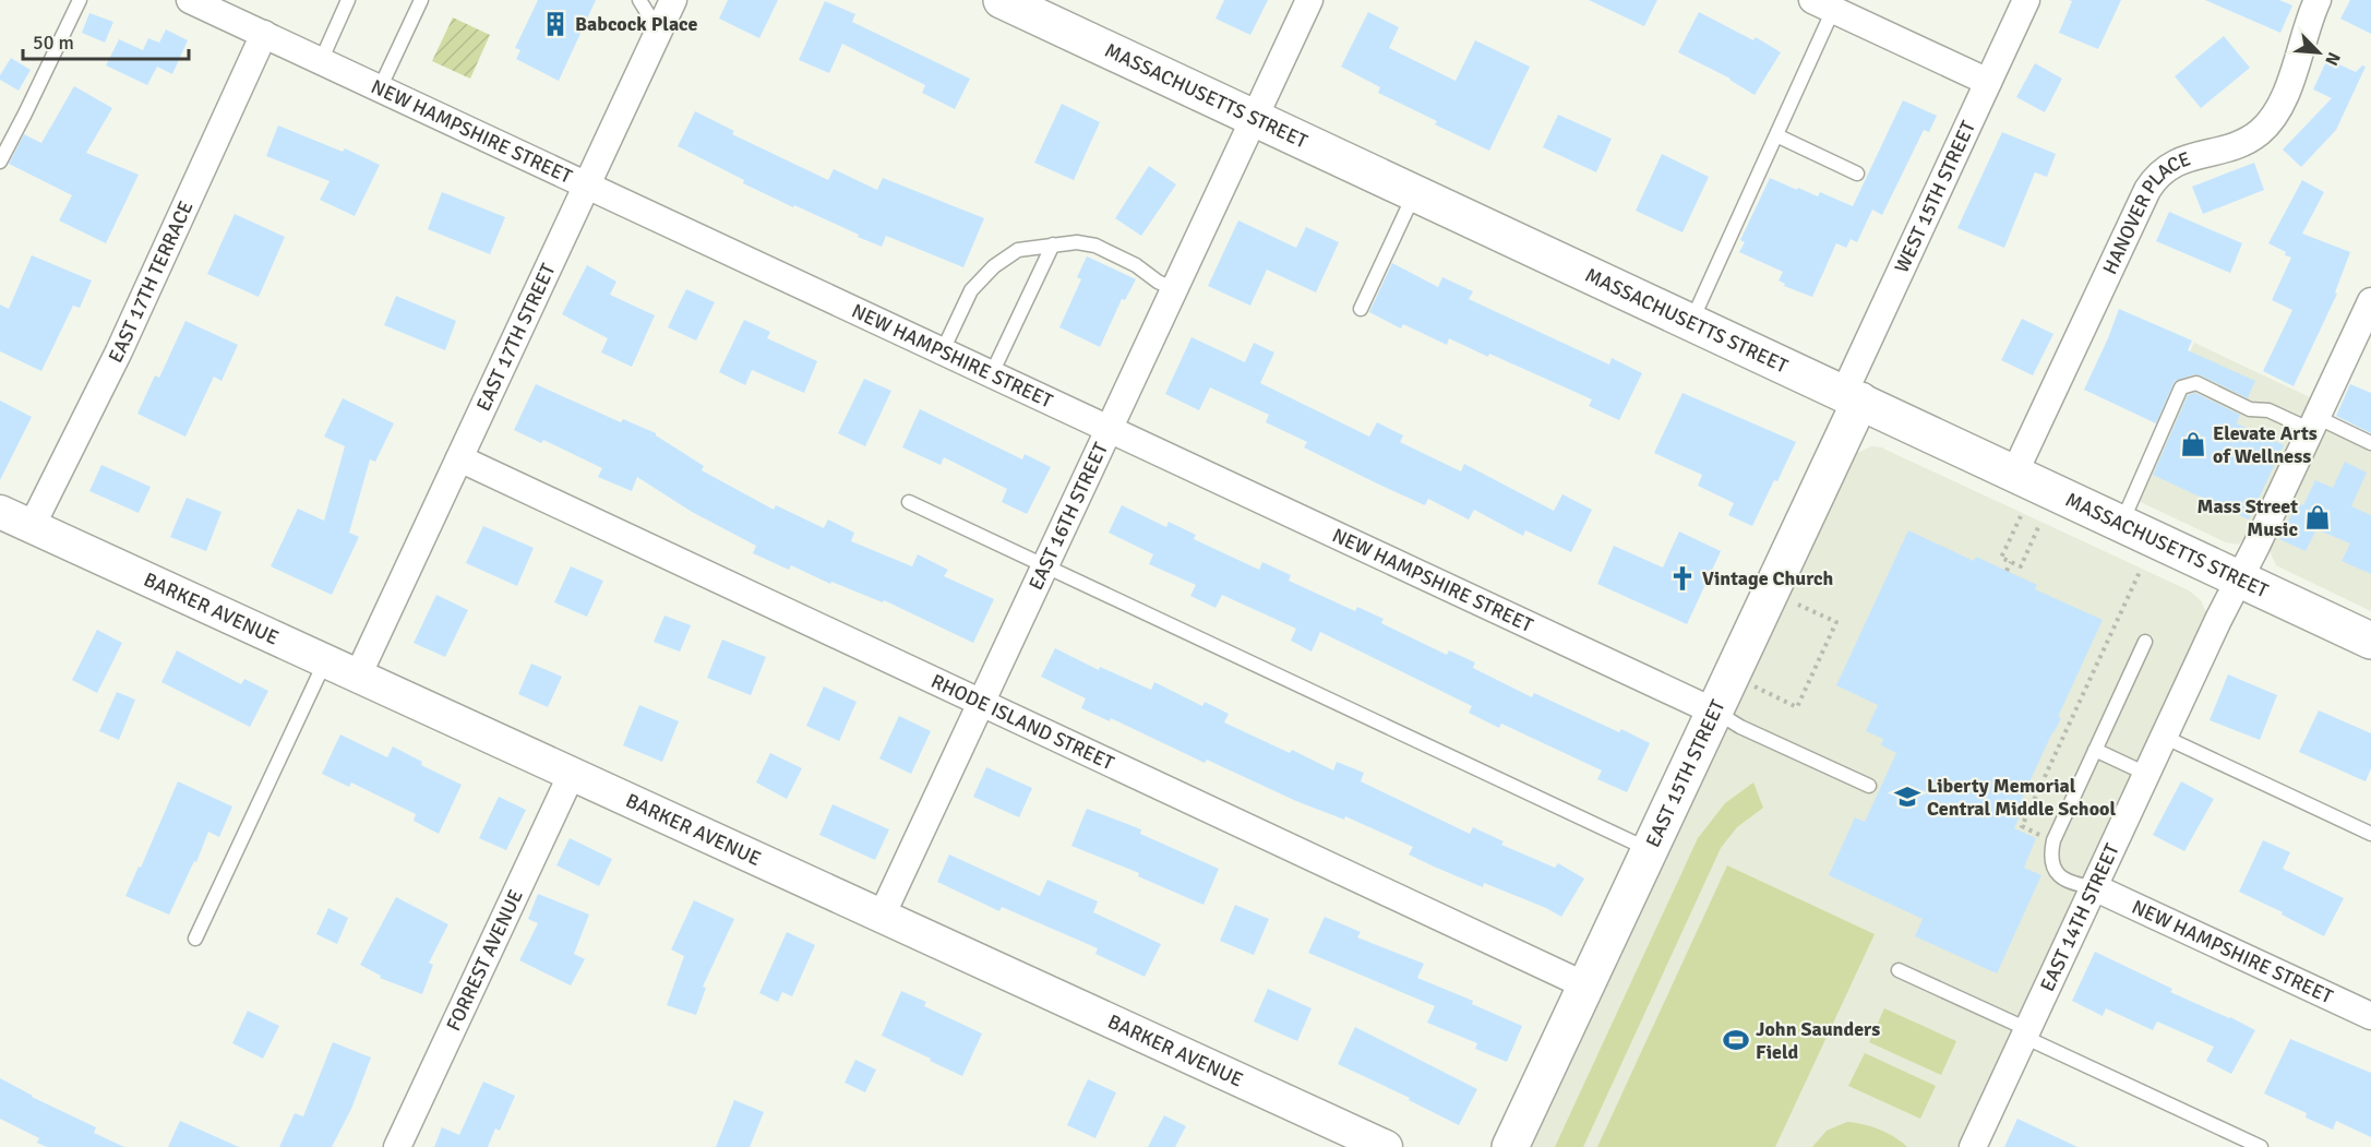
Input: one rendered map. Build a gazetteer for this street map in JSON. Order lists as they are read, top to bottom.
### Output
{
  "streets": {
    "main road": ["MASSACHUSETTS STREET", "EAST 15TH STREET"],
    "street": [
      "NEW HAMPSHIRE STREET",
      "WEST 15TH STREET",
      "HANOVER PLACE",
      "EAST 17TH TERRACE",
      "EAST 17TH STREET",
      "EAST 16TH STREET",
      "BARKER AVENUE",
      "RHODE ISLAND STREET",
      "EAST 14TH STREET",
      "FORREST AVENUE"
    ]
  },
  "crossings": [
    ["MASSACHUSETTS STREET", "WEST 15TH STREET"],
    ["MASSACHUSETTS STREET", "HANOVER PLACE"],
    ["MASSACHUSETTS STREET", "EAST 16TH STREET"],
    ["MASSACHUSETTS STREET", "EAST 15TH STREET"],
    ["MASSACHUSETTS STREET", "EAST 14TH STREET"],
    ["NEW HAMPSHIRE STREET", "EAST 17TH TERRACE"],
    ["NEW HAMPSHIRE STREET", "EAST 17TH STREET"],
    ["NEW HAMPSHIRE STREET", "EAST 16TH STREET"],
    ["NEW HAMPSHIRE STREET", "EAST 15TH STREET"],
    ["NEW HAMPSHIRE STREET", "EAST 14TH STREET"],
    ["WEST 15TH STREET", "EAST 15TH STREET"],
    ["EAST 17TH TERRACE", "BARKER AVENUE"],
    ["EAST 17TH STREET", "BARKER AVENUE"],
    ["EAST 17TH STREET", "RHODE ISLAND STREET"],
    ["EAST 16TH STREET", "BARKER AVENUE"],
    ["EAST 16TH STREET", "RHODE ISLAND STREET"],
    ["BARKER AVENUE", "FORREST AVENUE"],
    ["RHODE ISLAND STREET", "EAST 15TH STREET"]
  ],
  "places": {
    "building": ["Babcock Place"],
    "shop": ["Elevate Arts of Wellness", "Mass Street Music"],
    "church": ["Vintage Church"],
    "school or university": ["Liberty Memorial Central Middle School"],
    "sports": ["John Saunders Field"]
  },
  "scale_bar": "50 m",
  "north": "bottom right"
}
